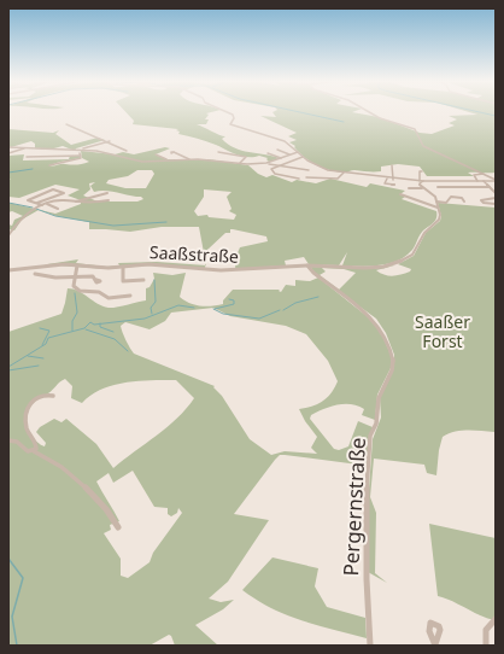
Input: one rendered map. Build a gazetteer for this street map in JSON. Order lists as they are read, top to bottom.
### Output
{
  "streets": {
    "street": ["Saaßstraße", "Pergernstraße"]
  },
  "crossings": [
    ["Saaßstraße", "Pergernstraße"]
  ],
  "parks": ["Saaßer Forst"]
}
